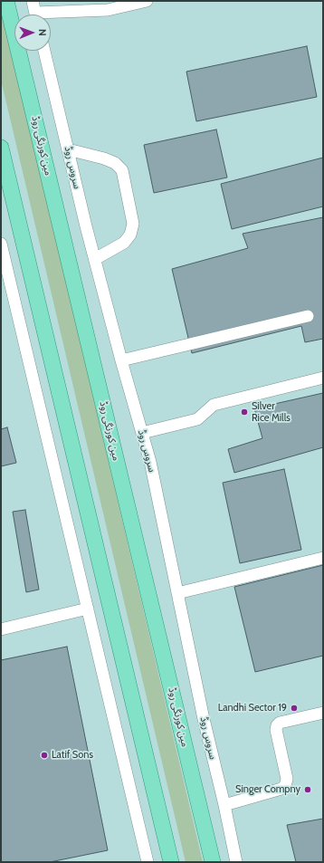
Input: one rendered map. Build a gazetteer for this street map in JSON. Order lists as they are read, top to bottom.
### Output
{
  "streets": {
    "main road": ["مین کورنگی روڈ"],
    "street": ["سروس روڈ"]
  },
  "places": [
    "Silver Rice Mills",
    "Landhi Sector 19",
    "Latif Sons",
    "Singer Compny"
  ],
  "north": "right"
}
